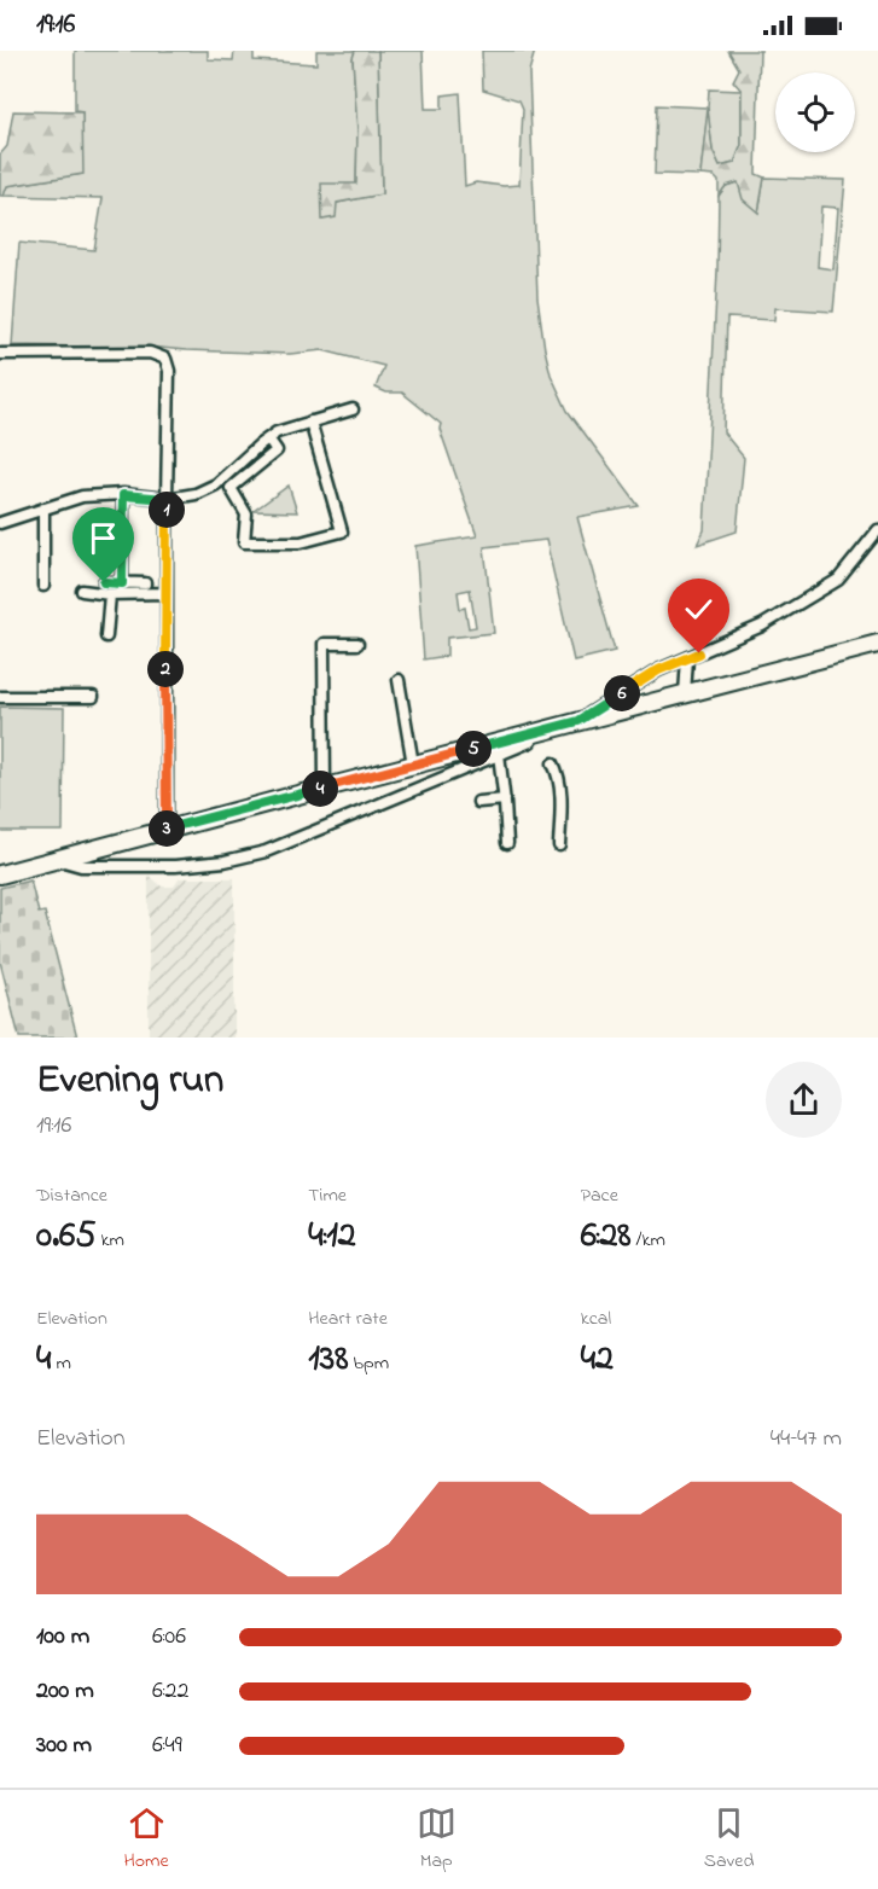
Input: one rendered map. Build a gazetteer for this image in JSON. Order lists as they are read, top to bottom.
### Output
{
  "page": {
    "status": "19:16",
    "pins": [
      "1",
      "2",
      "6",
      "5",
      "4",
      "3"
    ],
    "heading": ["Evening run", "19:16"],
    "stats": [
      ["Distance", "0.65 km"],
      ["Time", "4:12"],
      ["Pace", "6:28 /km"],
      ["Elevation", "4 m"],
      ["Heart rate", "138 bpm"],
      ["kcal", "42"]
    ],
    "chart": ["Elevation", "44–47 m"],
    "list": [
      {
        "name": "100 m",
        "note": "6:06"
      },
      {
        "name": "200 m",
        "note": "6:22"
      },
      {
        "name": "300 m",
        "note": "6:49"
      }
    ],
    "tabs": ["Home", "Map", "Saved"]
  }
}
